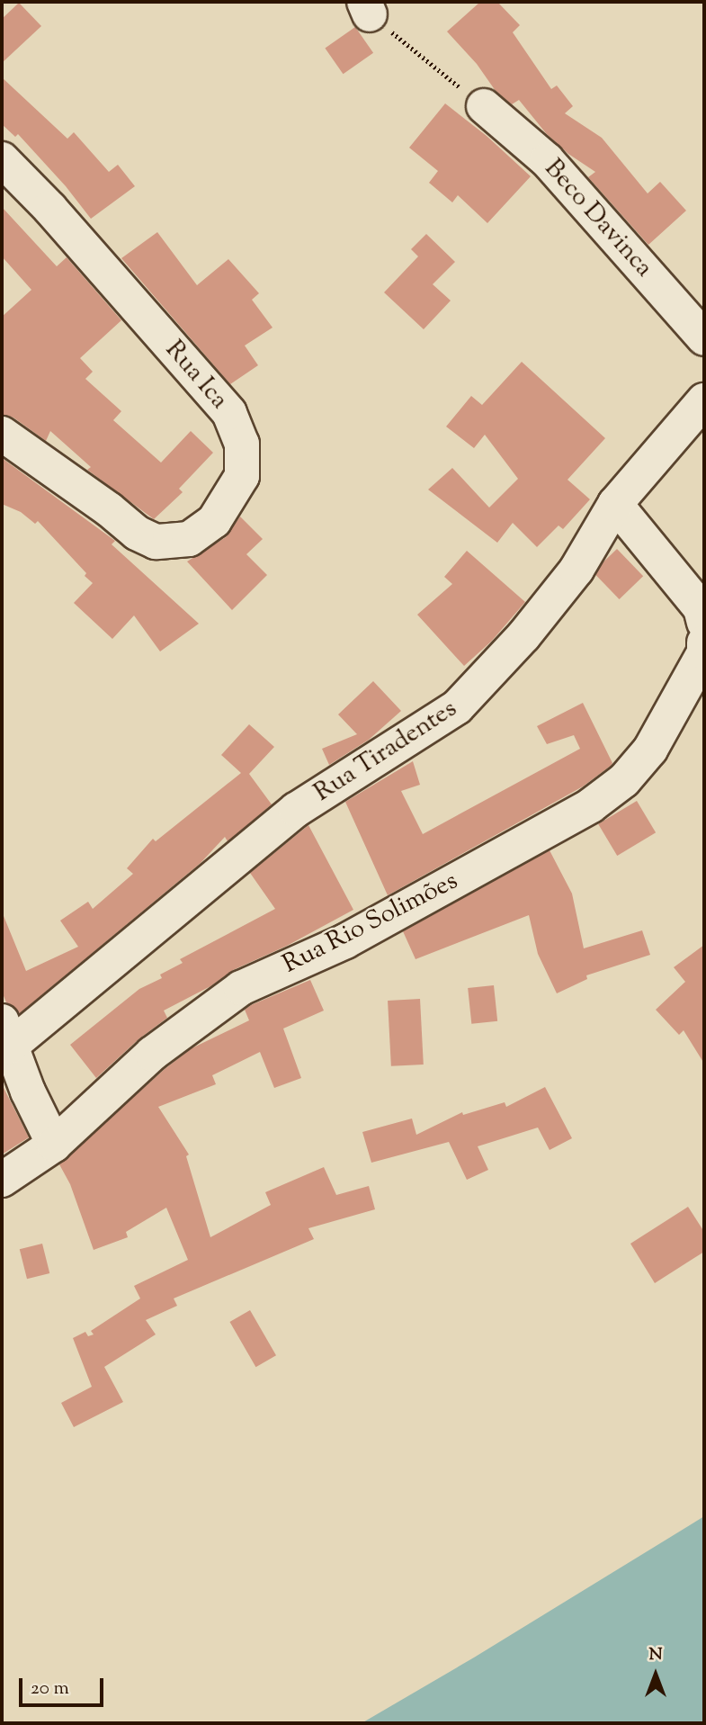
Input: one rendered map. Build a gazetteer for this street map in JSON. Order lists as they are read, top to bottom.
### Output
{
  "streets": {
    "street": [
      "Beco Davinca",
      "Rua Ica",
      "Rua Tiradentes",
      "Rua Rio Solimões"
    ]
  },
  "scale_bar": "20 m",
  "north": "top"
}
